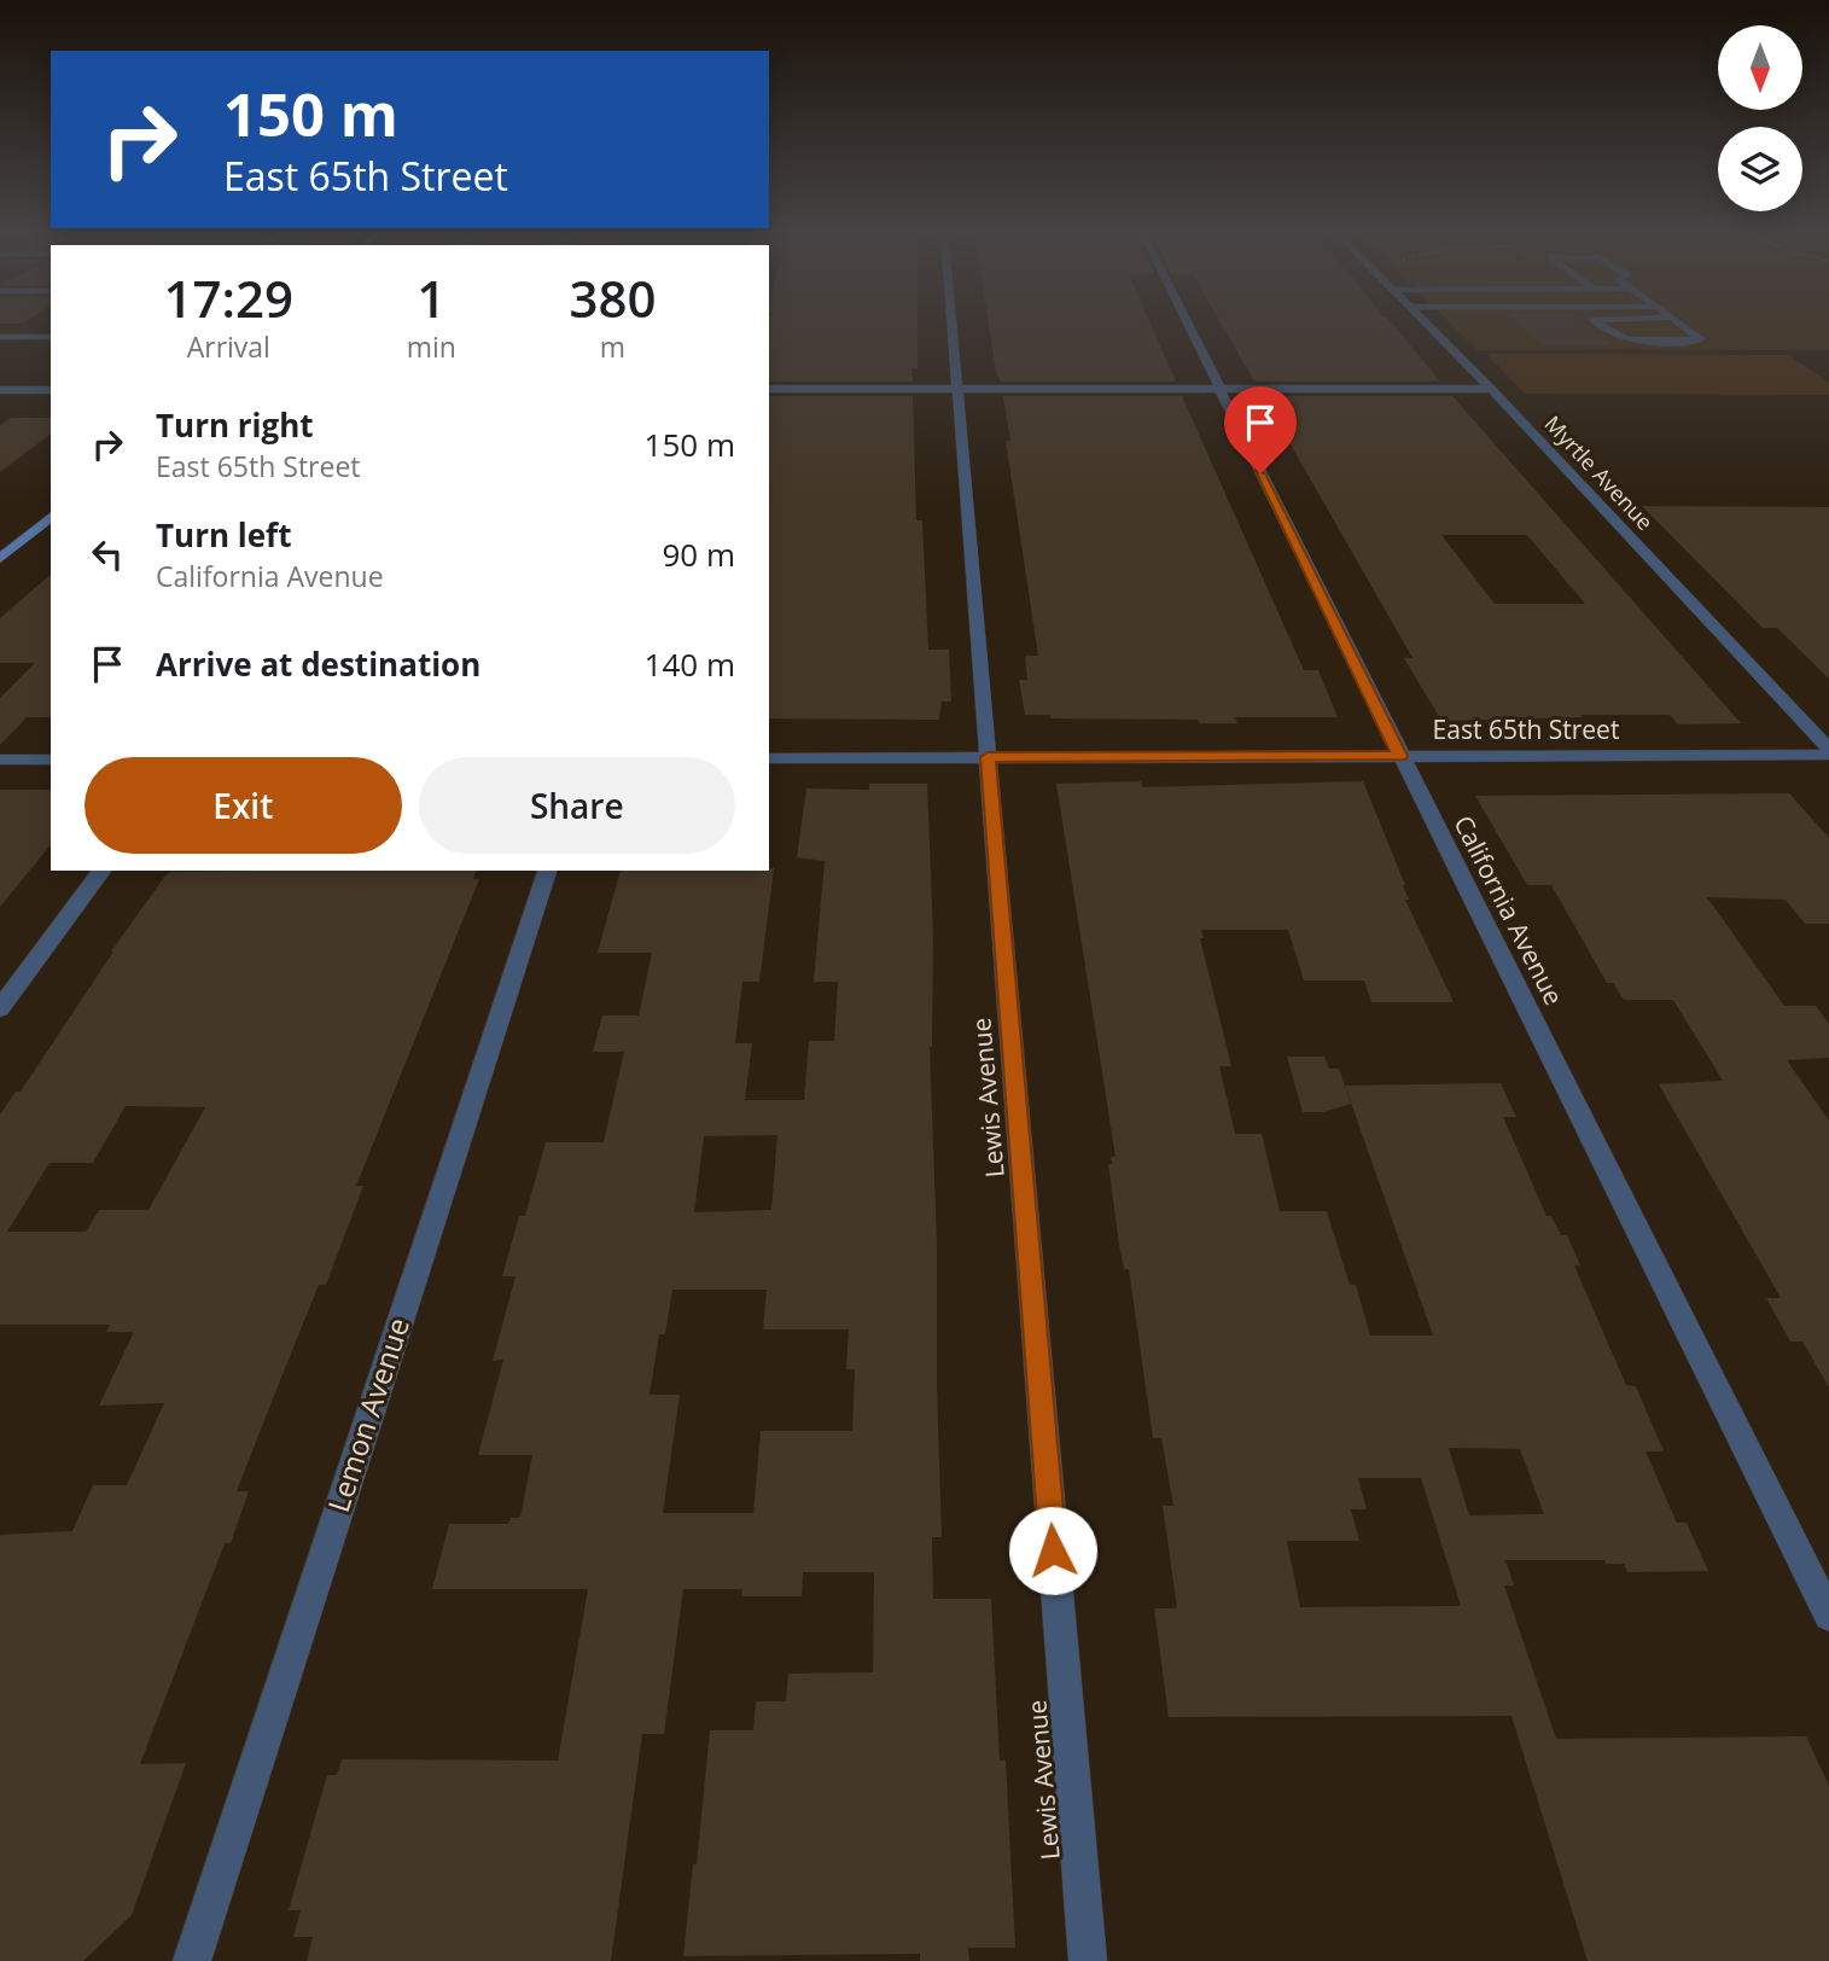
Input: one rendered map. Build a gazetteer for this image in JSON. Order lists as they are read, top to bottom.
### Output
{
  "streets": {
    "street": [
      "Myrtle Avenue",
      "East 65th Street",
      "California Avenue",
      "Lewis Avenue",
      "Lemon Avenue"
    ]
  },
  "crossings": [
    ["Myrtle Avenue", "East 65th Street"],
    ["East 65th Street", "California Avenue"],
    ["East 65th Street", "Lewis Avenue"]
  ],
  "north": "bottom",
  "page": {
    "turn": ["150 m", "East 65th Street"],
    "eta": [
      "17:29",
      "Arrival",
      "1",
      "min",
      "380",
      "m"
    ],
    "list": [
      {
        "name": "Turn right",
        "note": "East 65th Street",
        "value": "150 m"
      },
      {
        "name": "Turn left",
        "note": "California Avenue",
        "value": "90 m"
      },
      {
        "name": "Arrive at destination",
        "value": "140 m"
      }
    ],
    "buttons": ["Exit", "Share"]
  }
}
